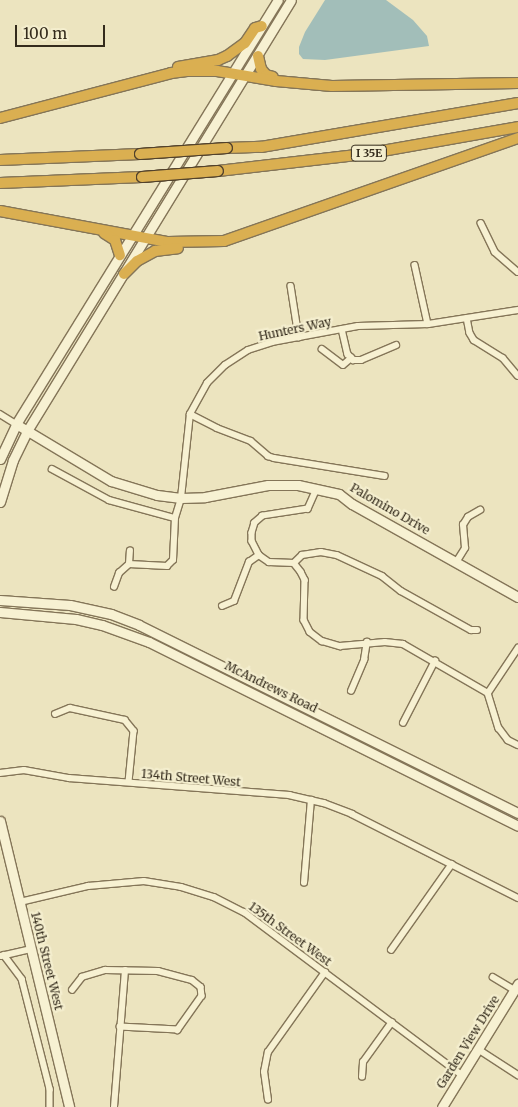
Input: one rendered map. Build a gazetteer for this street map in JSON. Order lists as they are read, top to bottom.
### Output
{
  "streets": {
    "highway": ["I 35E"],
    "street": [
      "Hunters Way",
      "Palomino Drive",
      "McAndrews Road",
      "134th Street West",
      "135th Street West",
      "140th Street West",
      "Garden View Drive"
    ]
  },
  "crossings": [
    ["Hunters Way", "Palomino Drive"],
    ["135th Street West", "140th Street West"],
    ["135th Street West", "Garden View Drive"]
  ],
  "scale_bar": "100 m"
}
